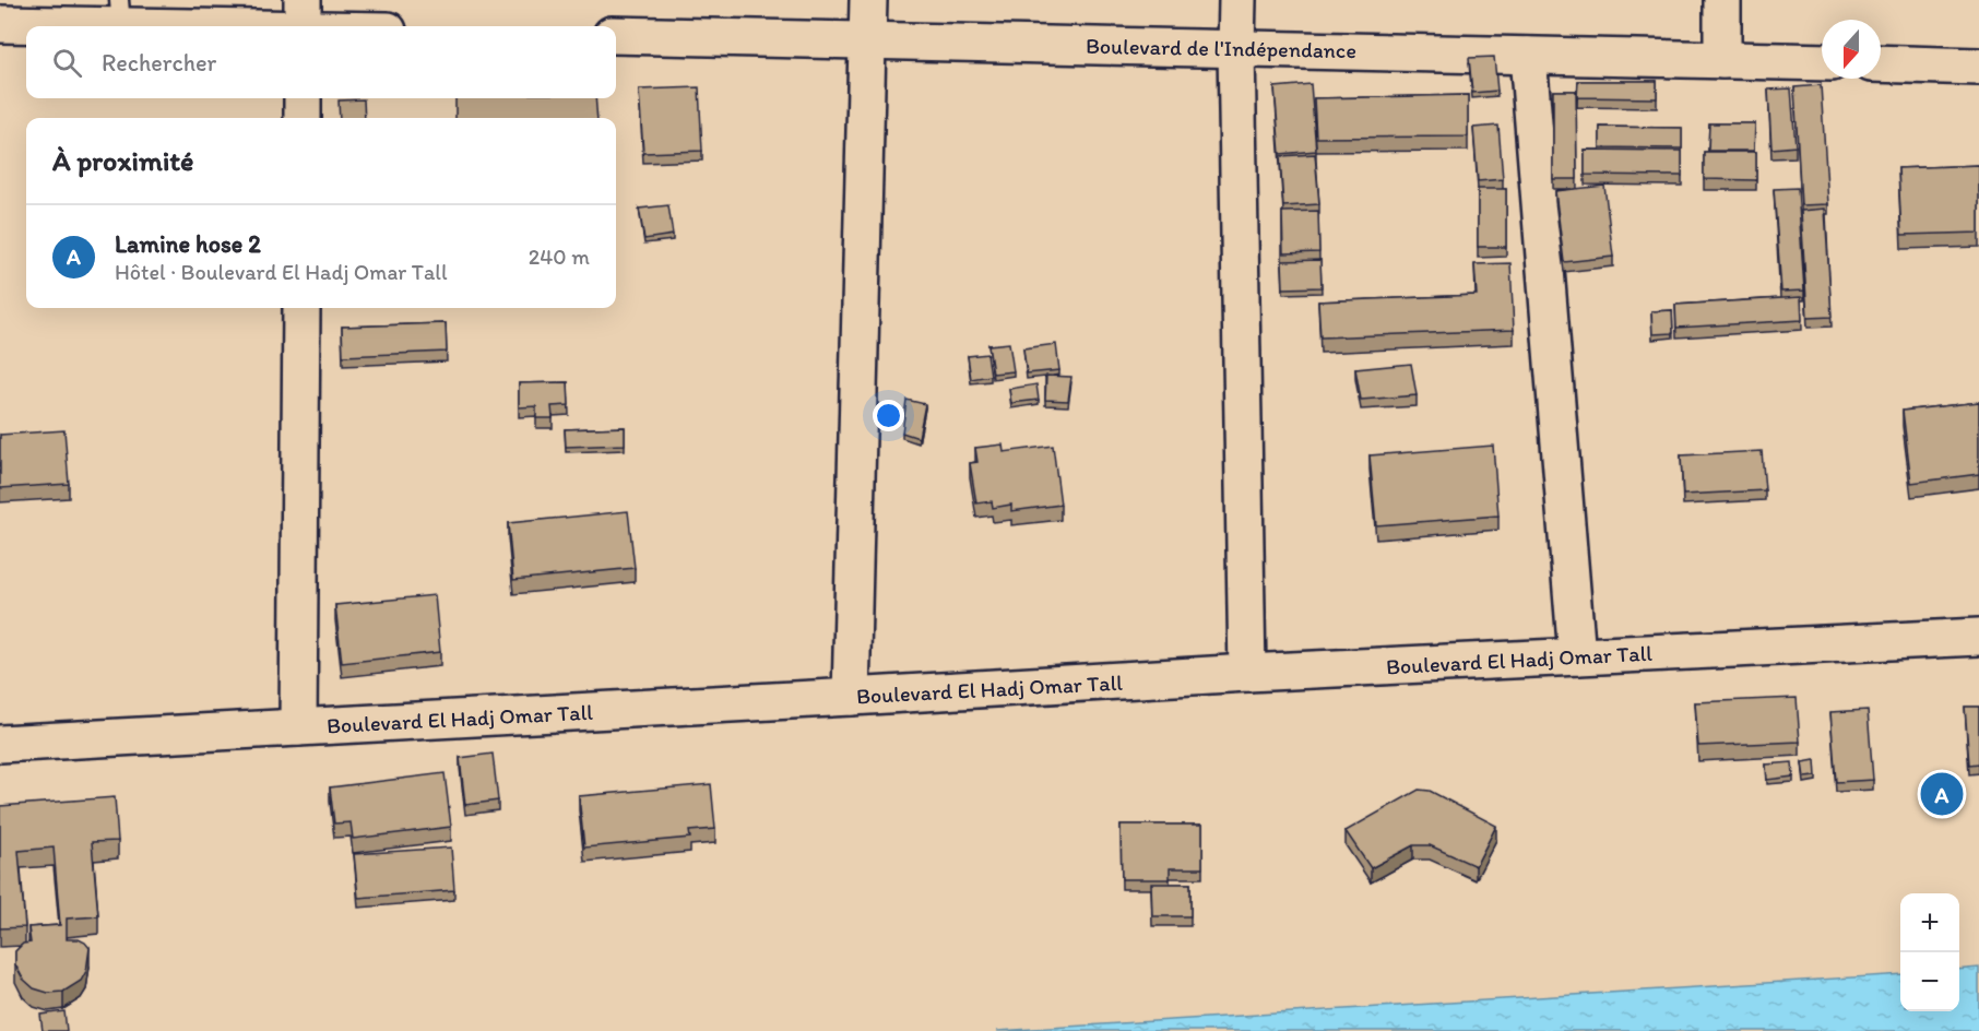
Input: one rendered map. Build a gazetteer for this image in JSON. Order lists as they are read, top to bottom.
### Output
{
  "streets": {
    "main road": ["Boulevard de l'Indépendance", "Boulevard El Hadj Omar Tall"]
  },
  "north": "bottom",
  "page": {
    "search": "Rechercher",
    "heading": "À proximité",
    "list": [
      {
        "mark": "A",
        "name": "Lamine hose 2",
        "note": "Hôtel · Boulevard El Hadj Omar Tall",
        "value": "240 m"
      }
    ],
    "pins": "A",
    "map_buttons": ["+", "−"]
  }
}
